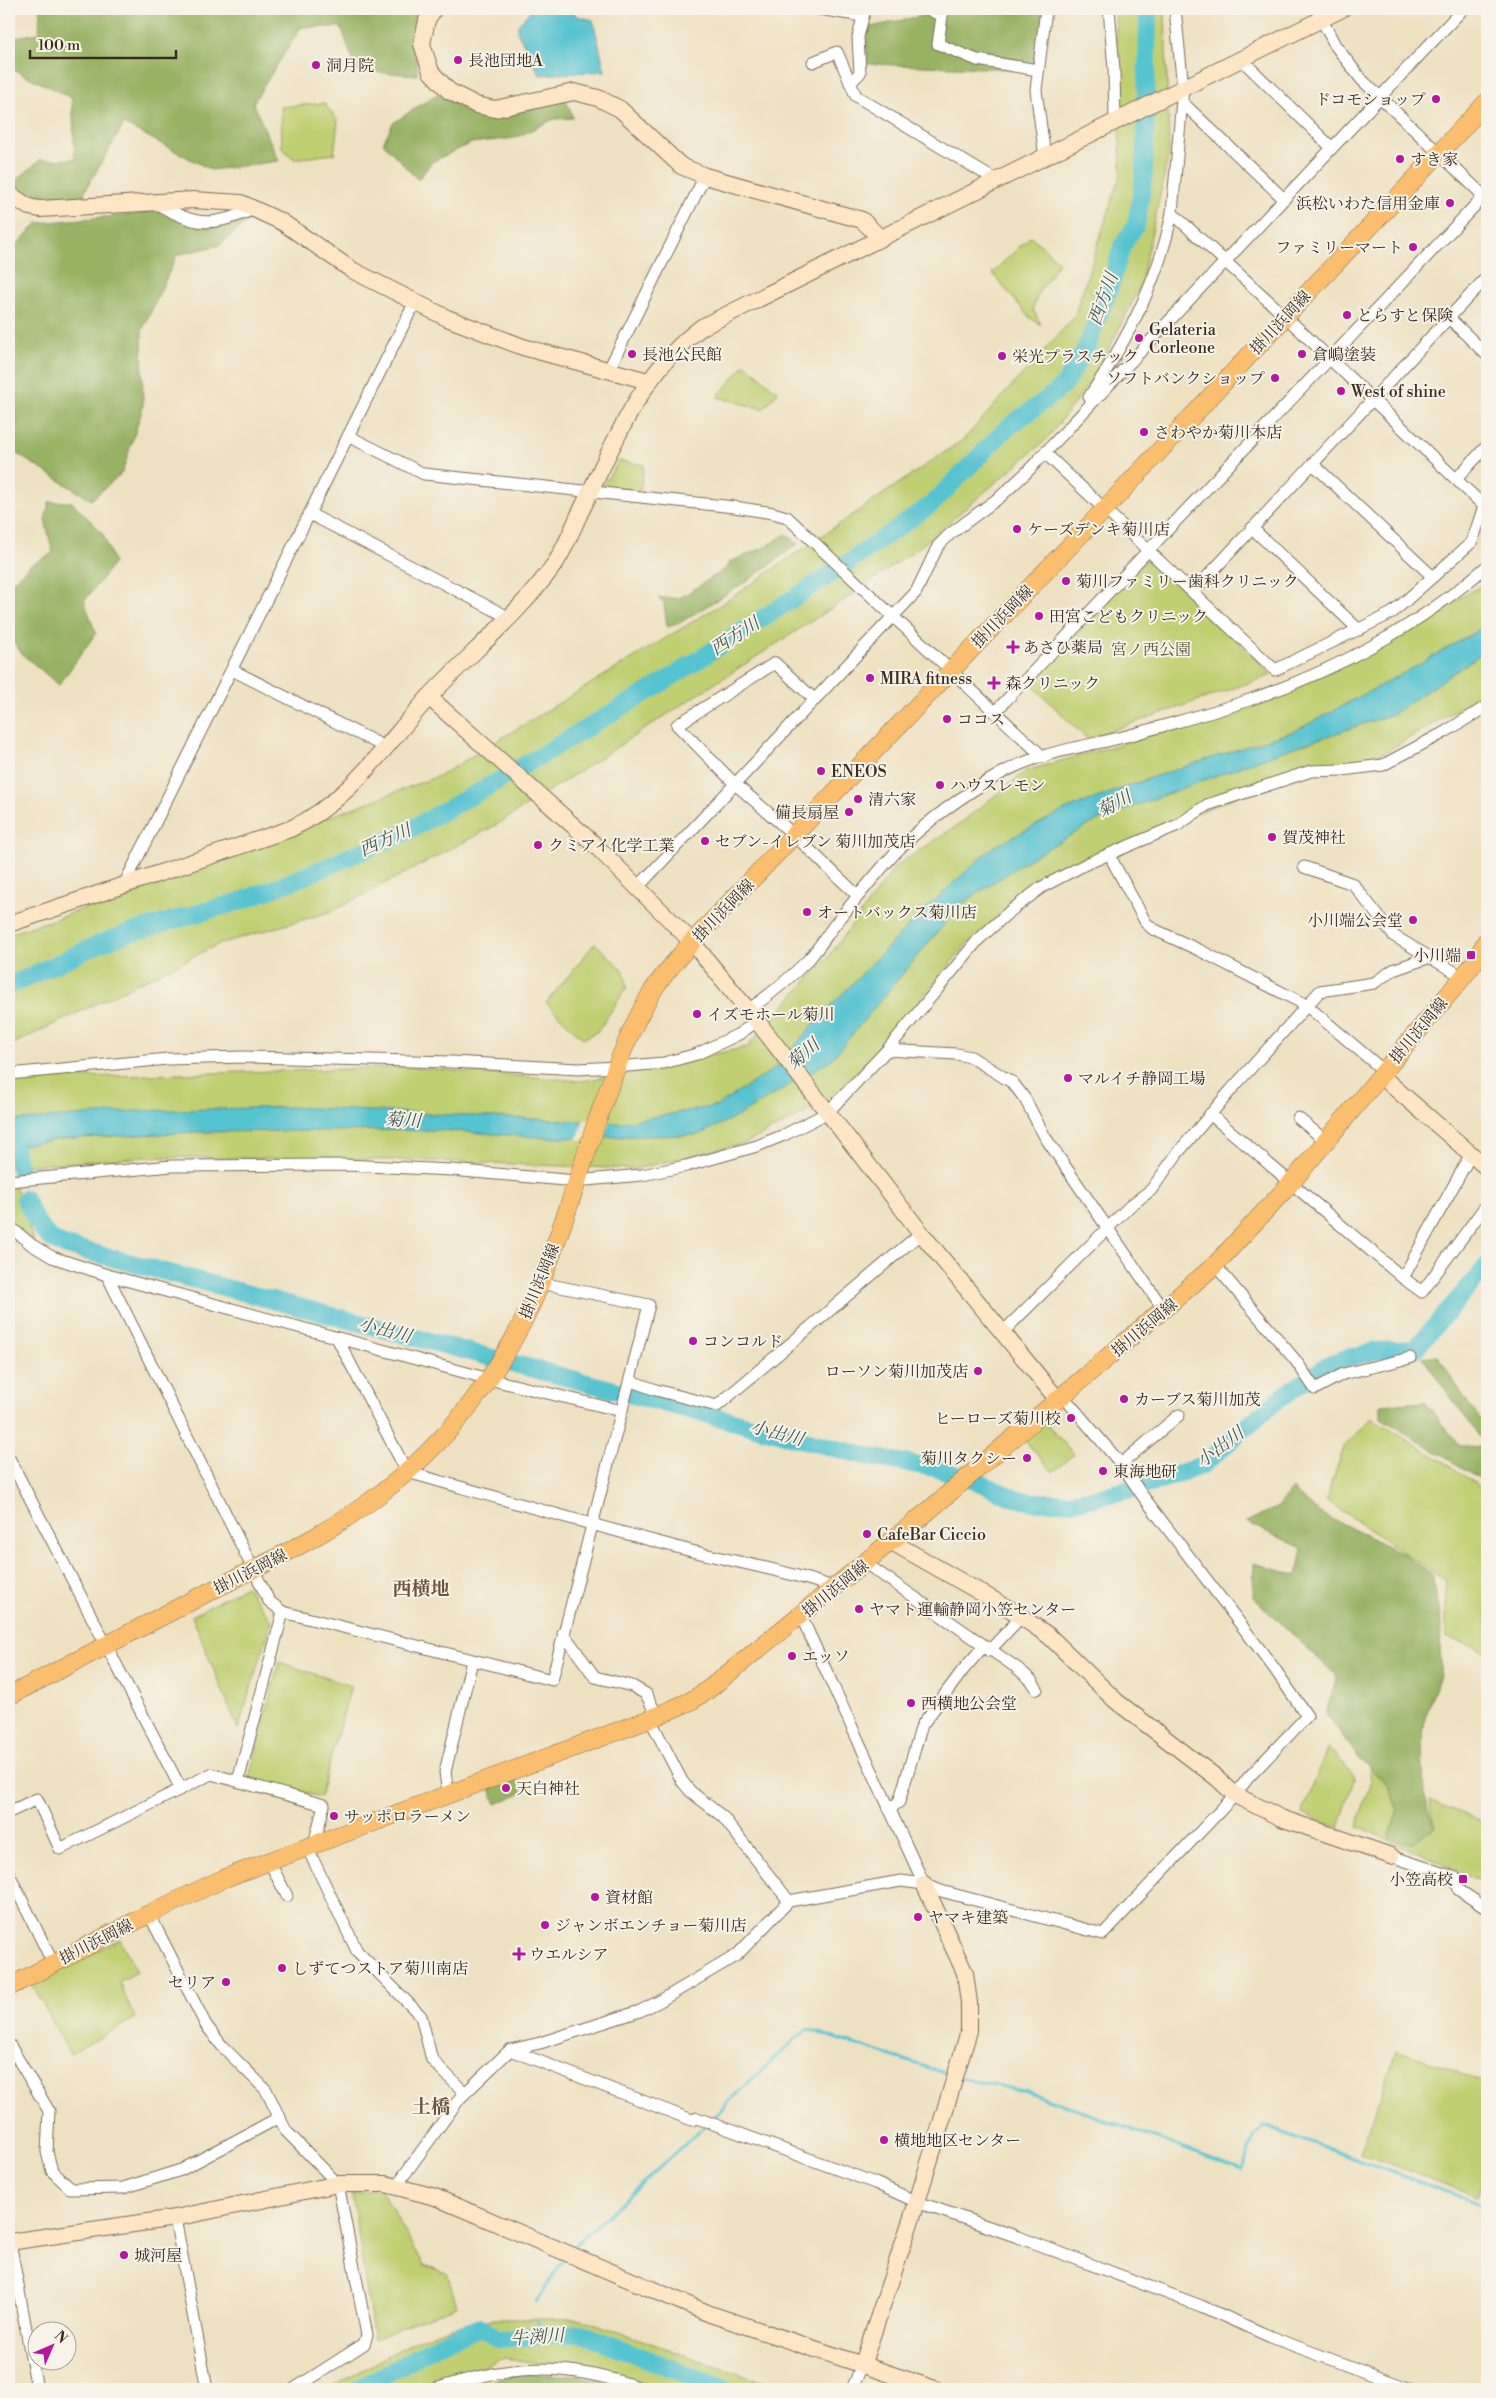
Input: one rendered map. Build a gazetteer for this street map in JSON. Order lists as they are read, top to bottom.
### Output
{
  "streets": {
    "main road": ["掛川浜岡線"]
  },
  "districts": ["西横地", "土橋"],
  "water": [
    "西方川",
    "菊川",
    "小出川",
    "牛渕川"
  ],
  "parks": ["宮ノ西公園"],
  "places": {
    "other": [
      "長池団地A",
      "洞月院",
      "ドコモショップ",
      "すき家",
      "浜松いわた信用金庫",
      "ファミリーマート",
      "とらすと保険",
      "Gelateria Corleone",
      "長池公民館",
      "倉嶋塗装",
      "栄光プラスチック",
      "ソフトバンクショップ",
      "West of shine",
      "さわやか菊川本店",
      "ケーズデンキ菊川店",
      "菊川ファミリー歯科クリニック",
      "田宮こどもクリニック",
      "MIRA fitness",
      "ココス",
      "ENEOS",
      "ハウスレモン",
      "清六家",
      "備長扇屋",
      "賀茂神社",
      "セブン-イレブン 菊川加茂店",
      "クミアイ化学工業",
      "オートバックス菊川店",
      "小川端公会堂",
      "イズモホール菊川",
      "マルイチ静岡工場",
      "コンコルド",
      "ローソン菊川加茂店",
      "カーブス菊川加茂",
      "ヒーローズ菊川校",
      "菊川タクシー",
      "東海地研",
      "CafeBar Ciccio",
      "ヤマト運輸静岡小笠センター",
      "エッソ",
      "西横地公会堂",
      "天白神社",
      "サッポロラーメン",
      "資材館",
      "ヤマキ建築",
      "ジャンボエンチョー菊川店",
      "しずてつストア菊川南店",
      "セリア",
      "横地地区センター",
      "城河屋"
    ],
    "health": ["あさひ薬局", "森クリニック", "ウエルシア"],
    "transit": ["小川端", "小笠高校"]
  },
  "scale_bar": "100 m",
  "north": "top right"
}
